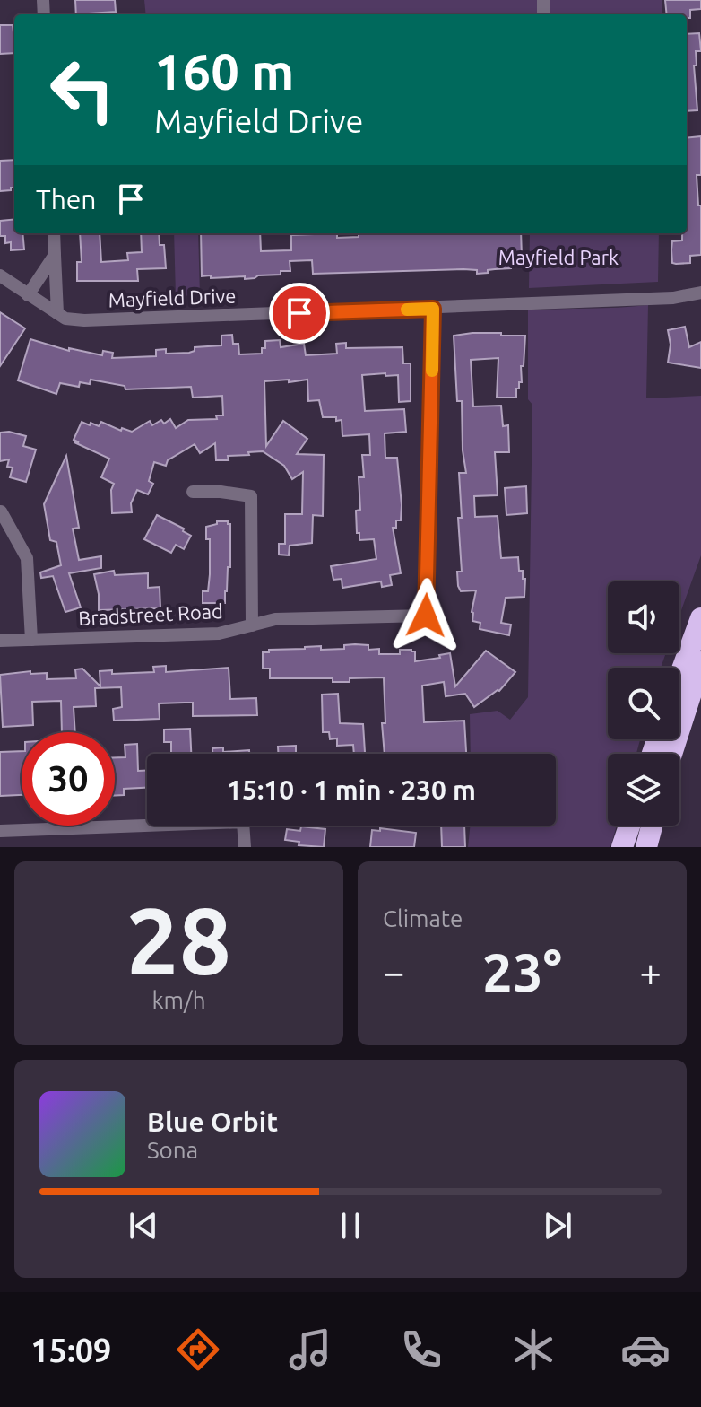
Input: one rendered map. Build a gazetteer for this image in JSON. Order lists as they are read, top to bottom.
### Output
{
  "streets": {
    "street": ["Mayfield Drive", "Bradstreet Road"]
  },
  "crossings": [
    ["Mayfield Drive", "Bradstreet Road"]
  ],
  "parks": ["Mayfield Park"],
  "page": {
    "turn": ["160 m", "Mayfield Drive"],
    "then": "Then",
    "limit": "30",
    "trip": "15:10 · 1 min · 230 m",
    "tile": [
      ["28", "km/h"],
      "Climate"
    ],
    "heat": ["−", "23°", "+"],
    "song": ["Blue Orbit", "Sona"],
    "tabs": "15:09"
  }
}
